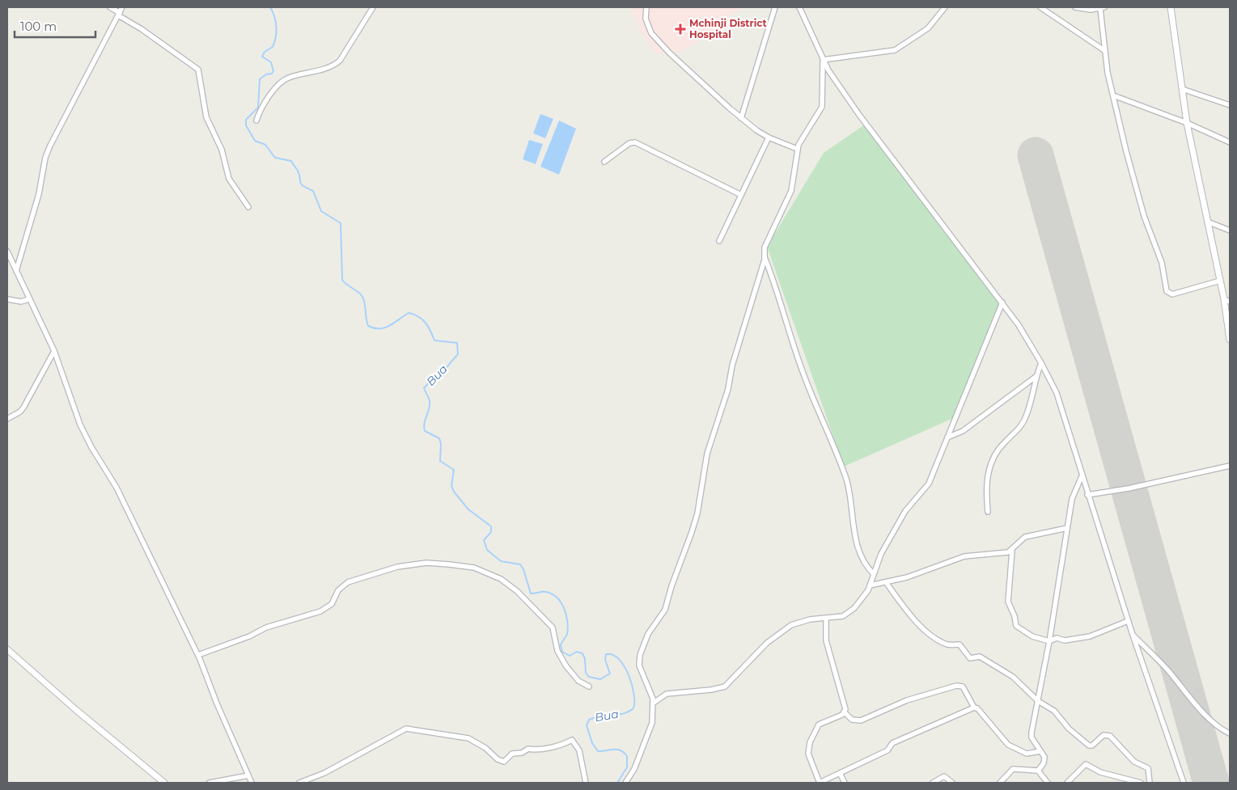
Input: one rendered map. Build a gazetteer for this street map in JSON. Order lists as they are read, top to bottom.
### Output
{
  "water": ["Bua"],
  "places": {
    "health": ["Mchinji District Hospital"]
  },
  "scale_bar": "100 m"
}
